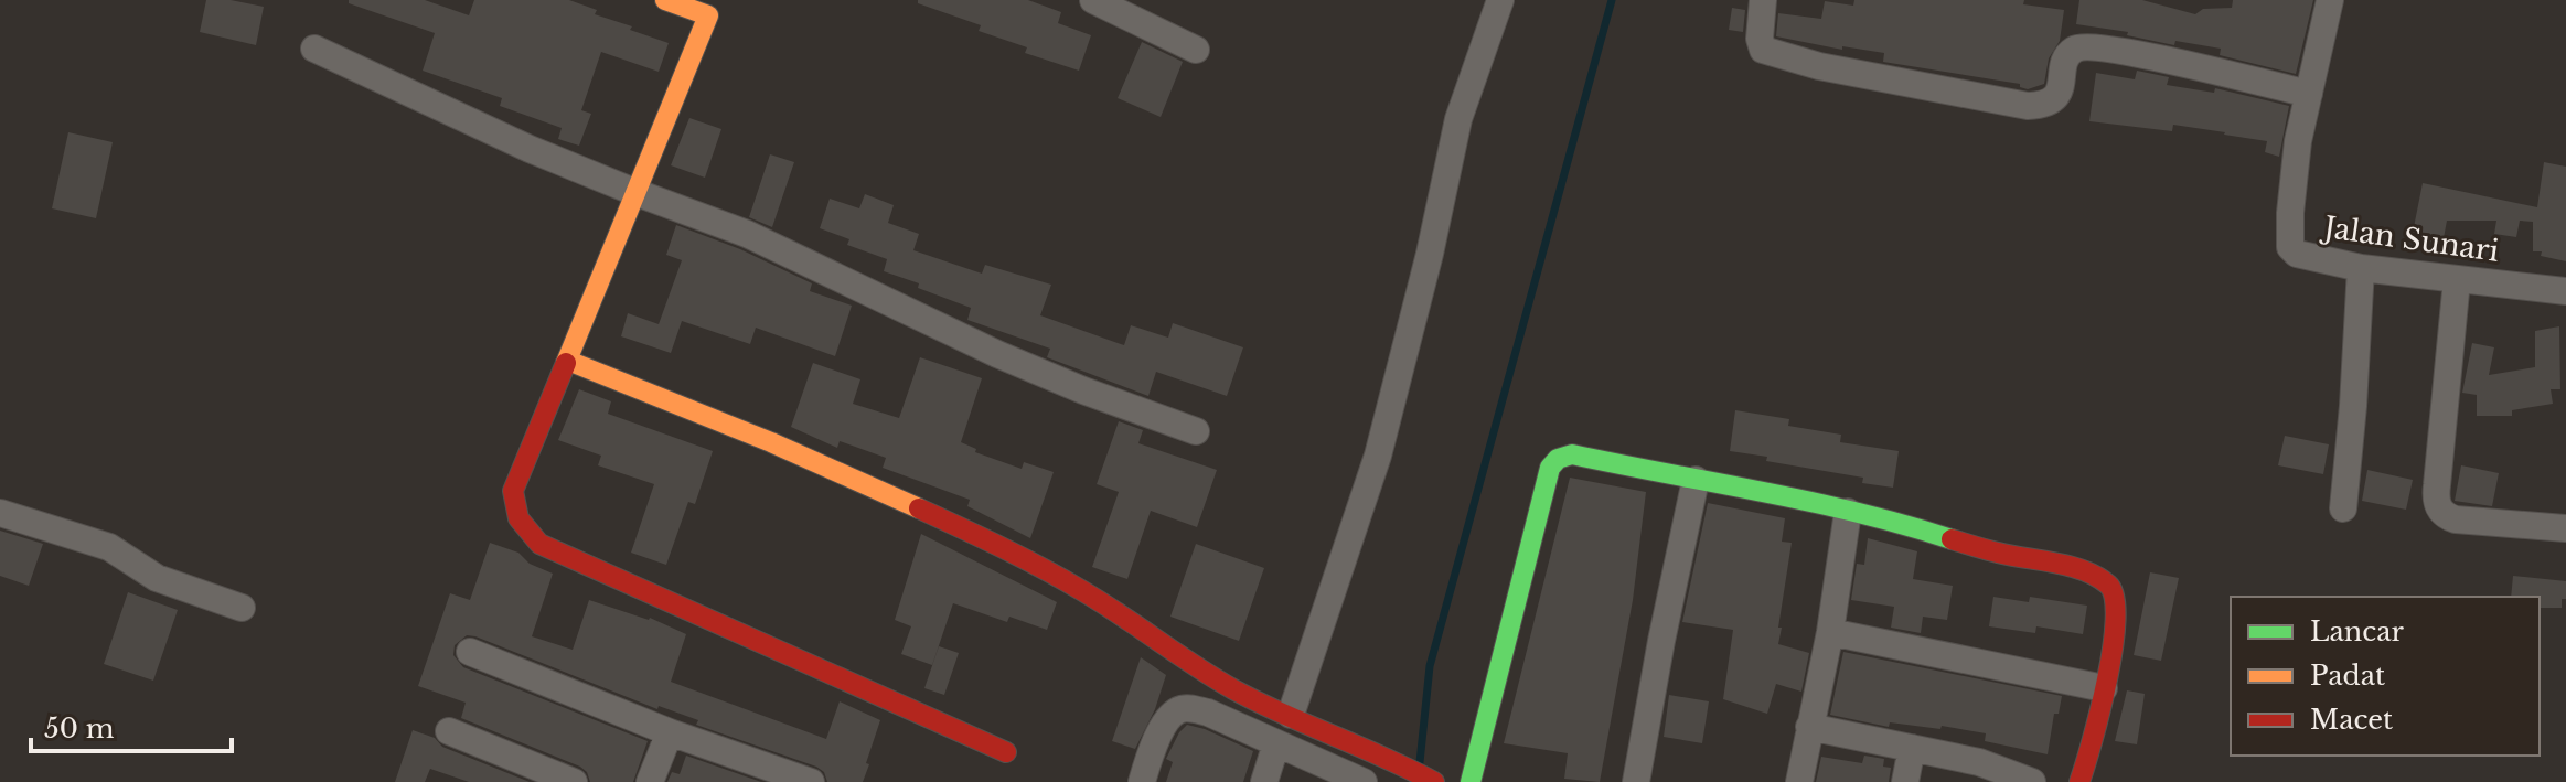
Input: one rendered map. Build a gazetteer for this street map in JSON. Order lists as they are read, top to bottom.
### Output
{
  "streets": {
    "street": ["Jalan Sunari"]
  },
  "legend": ["Lancar", "Padat", "Macet"],
  "scale_bar": "50 m"
}
